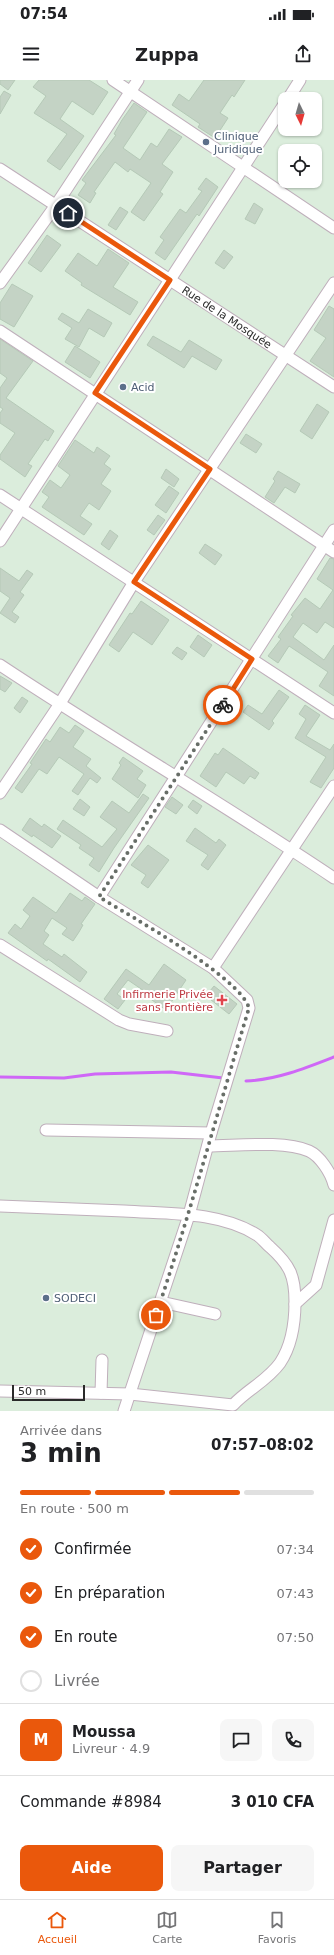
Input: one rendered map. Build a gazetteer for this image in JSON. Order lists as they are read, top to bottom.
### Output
{
  "streets": {
    "street": ["Rue de la Mosquée"]
  },
  "places": {
    "other": ["Clinique Juridique", "Acid", "SODECI"],
    "health": ["Infirmerie Privée sans Frontière"]
  },
  "scale_bar": "50 m",
  "north": "bottom",
  "page": {
    "status": "07:54",
    "header": "Zuppa",
    "scale": "50 m",
    "heading": ["3 min", "Arrivée dans", "07:57–08:02"],
    "panel": [
      "Moussa",
      "Livreur · 4.9",
      "Commande #8984",
      "3 010 CFA"
    ],
    "bar": "En route · 500 m",
    "list": [
      ["Confirmée", "07:34"],
      ["En préparation", "07:43"],
      ["En route", "07:50"],
      "Livrée"
    ],
    "round": "M",
    "buttons": ["Aide", "Partager"],
    "tabs": ["Accueil", "Carte", "Favoris"]
  }
}
